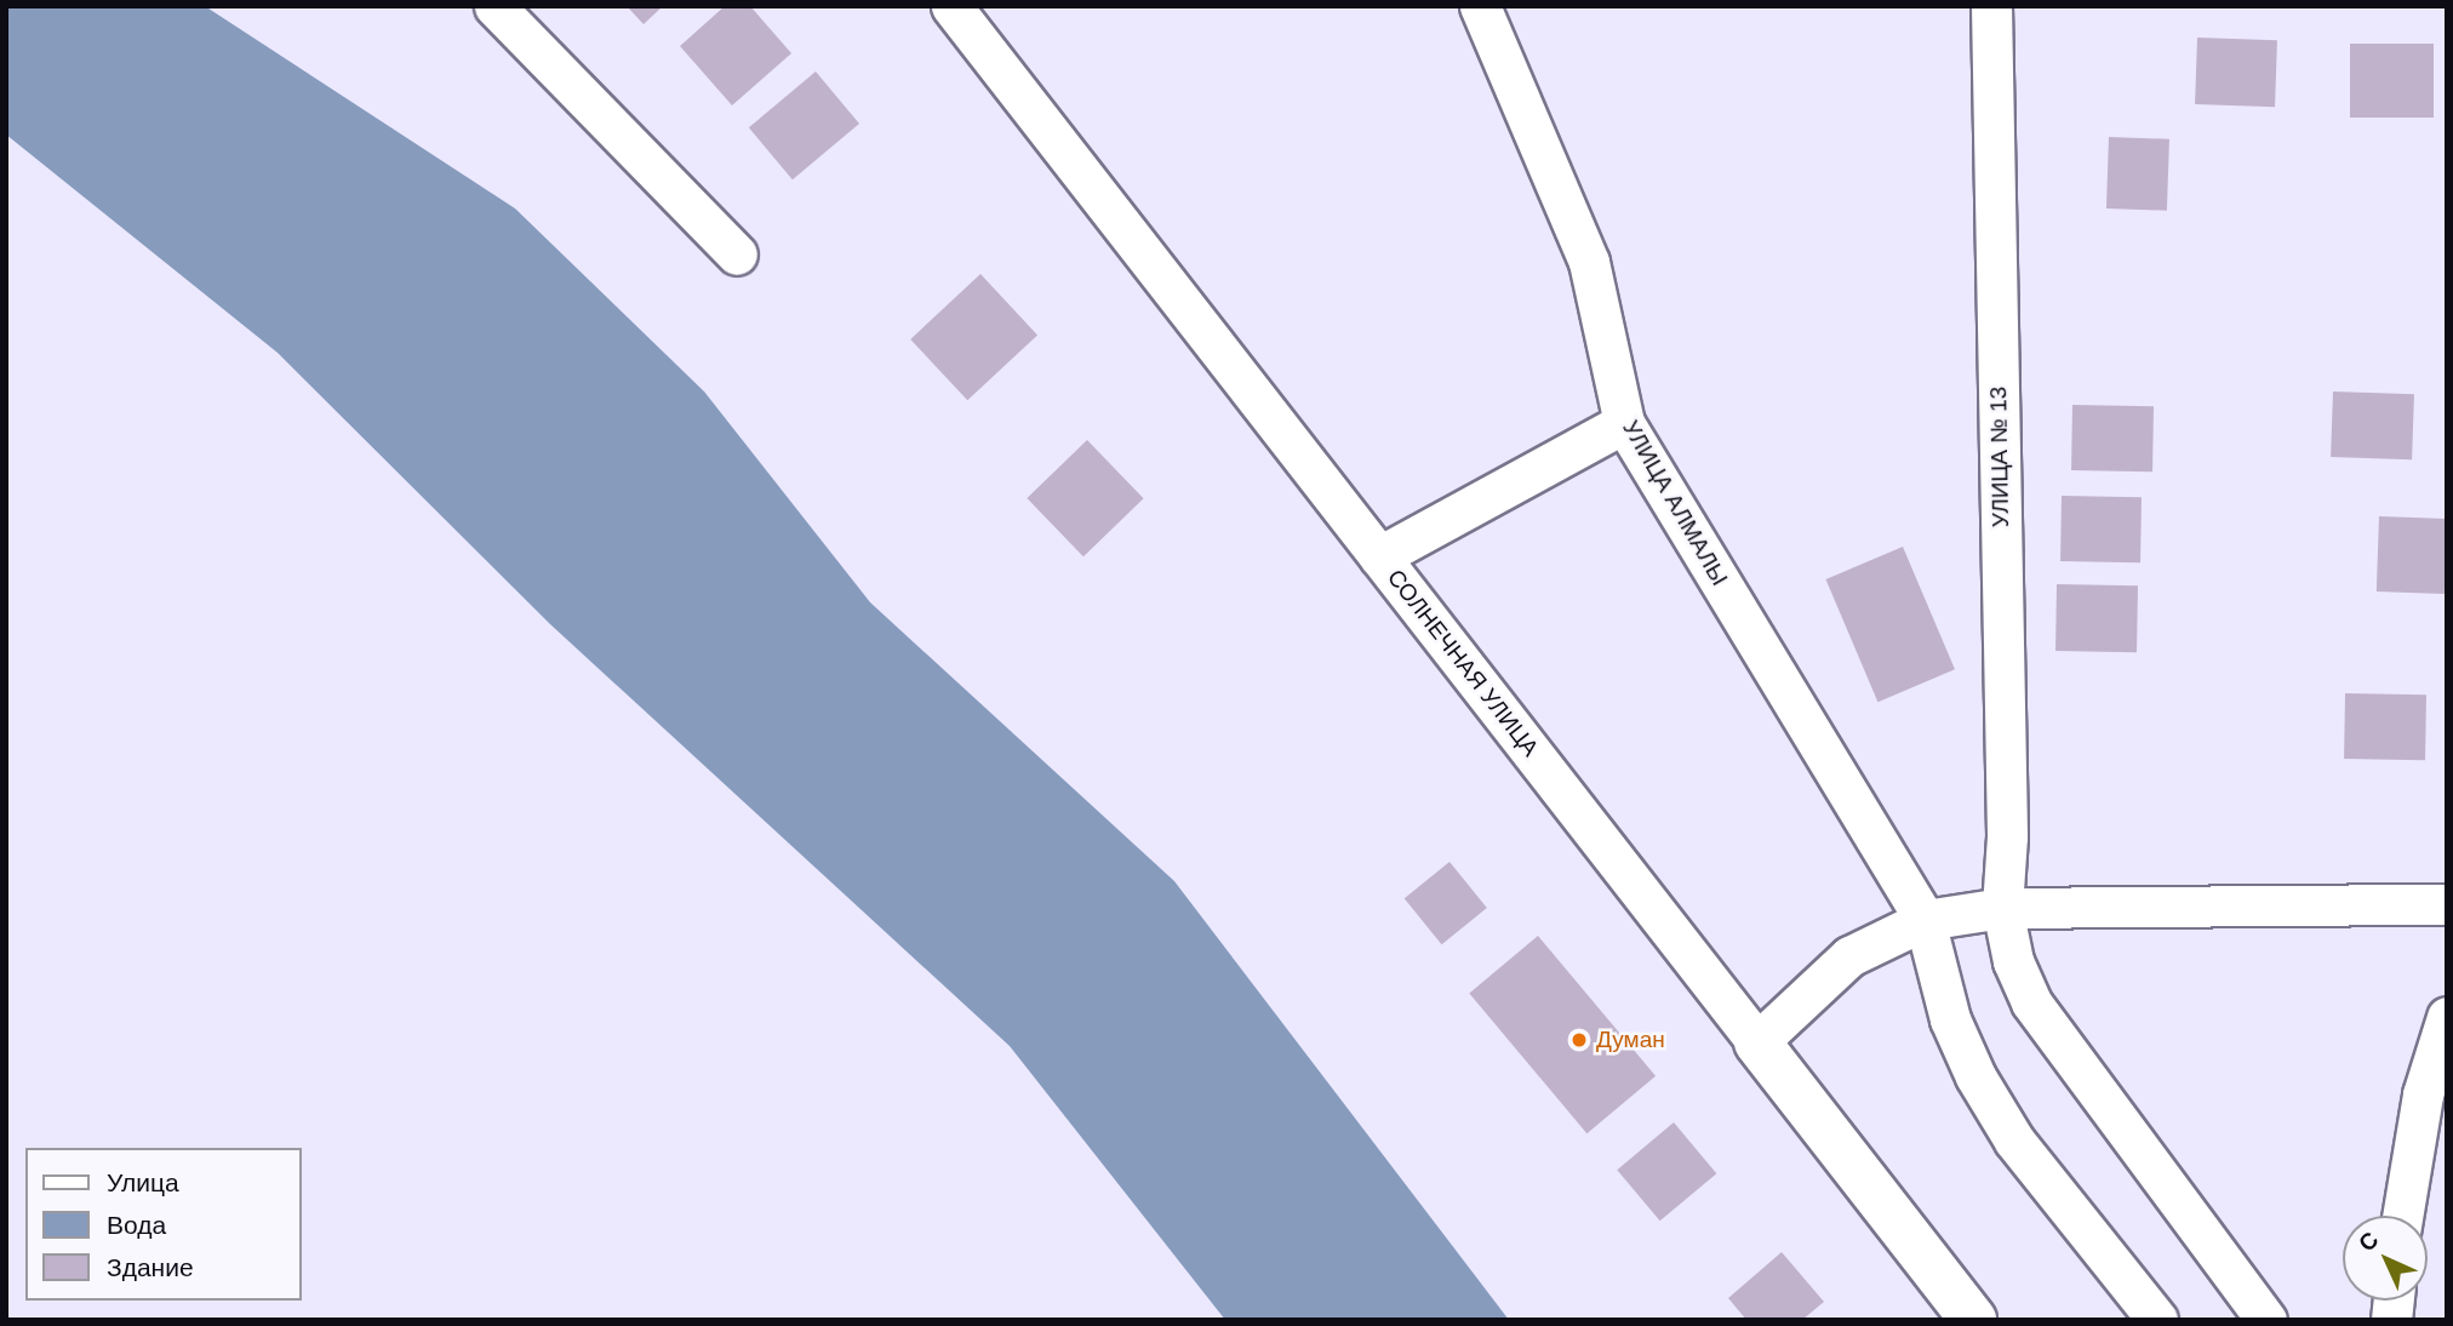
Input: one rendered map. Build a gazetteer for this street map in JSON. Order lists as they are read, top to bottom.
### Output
{
  "streets": {
    "street": ["УЛИЦА № 13", "УЛИЦА АЛМАЛЫ", "СОЛНЕЧНАЯ УЛИЦА"]
  },
  "places": ["Думан"],
  "legend": ["Улица", "Вода", "Здание"],
  "north": "top left"
}
